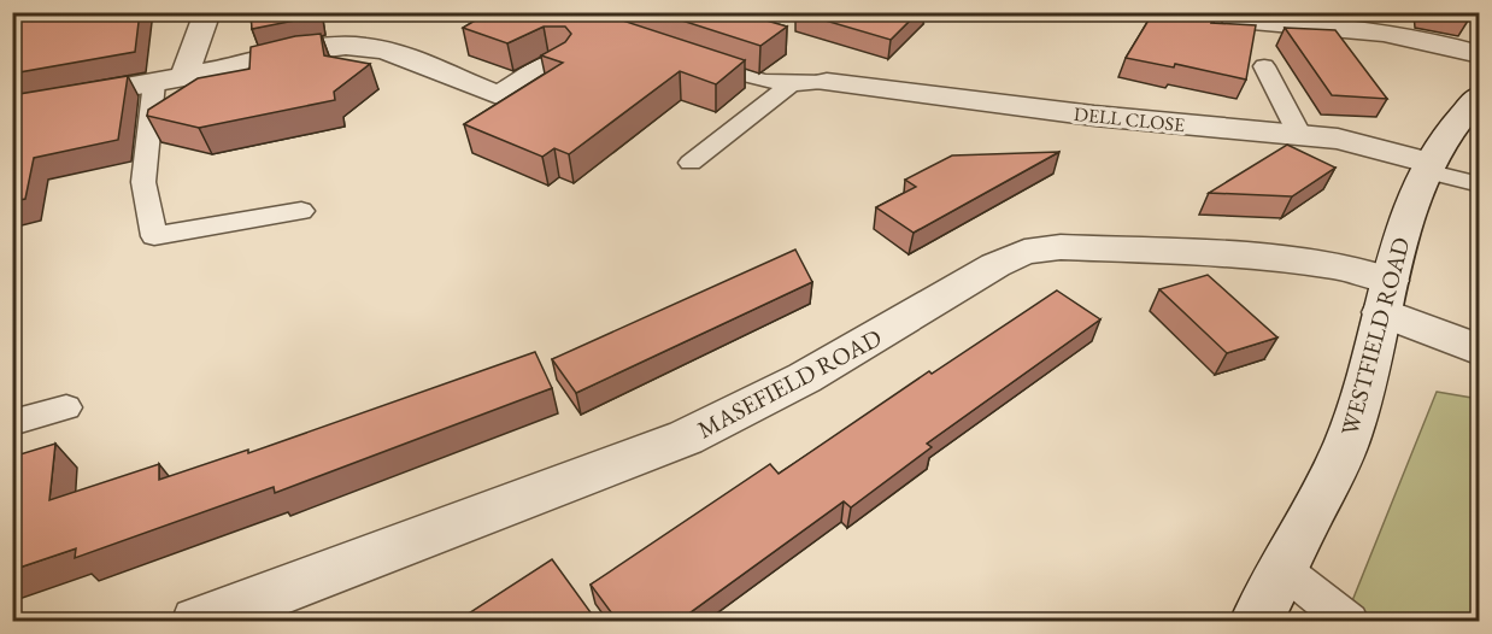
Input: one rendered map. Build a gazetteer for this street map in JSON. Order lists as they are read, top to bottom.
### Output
{
  "streets": {
    "street": ["DELL CLOSE", "WESTFIELD ROAD", "MASEFIELD ROAD"]
  },
  "crossings": [
    ["DELL CLOSE", "WESTFIELD ROAD"],
    ["WESTFIELD ROAD", "MASEFIELD ROAD"]
  ]
}
